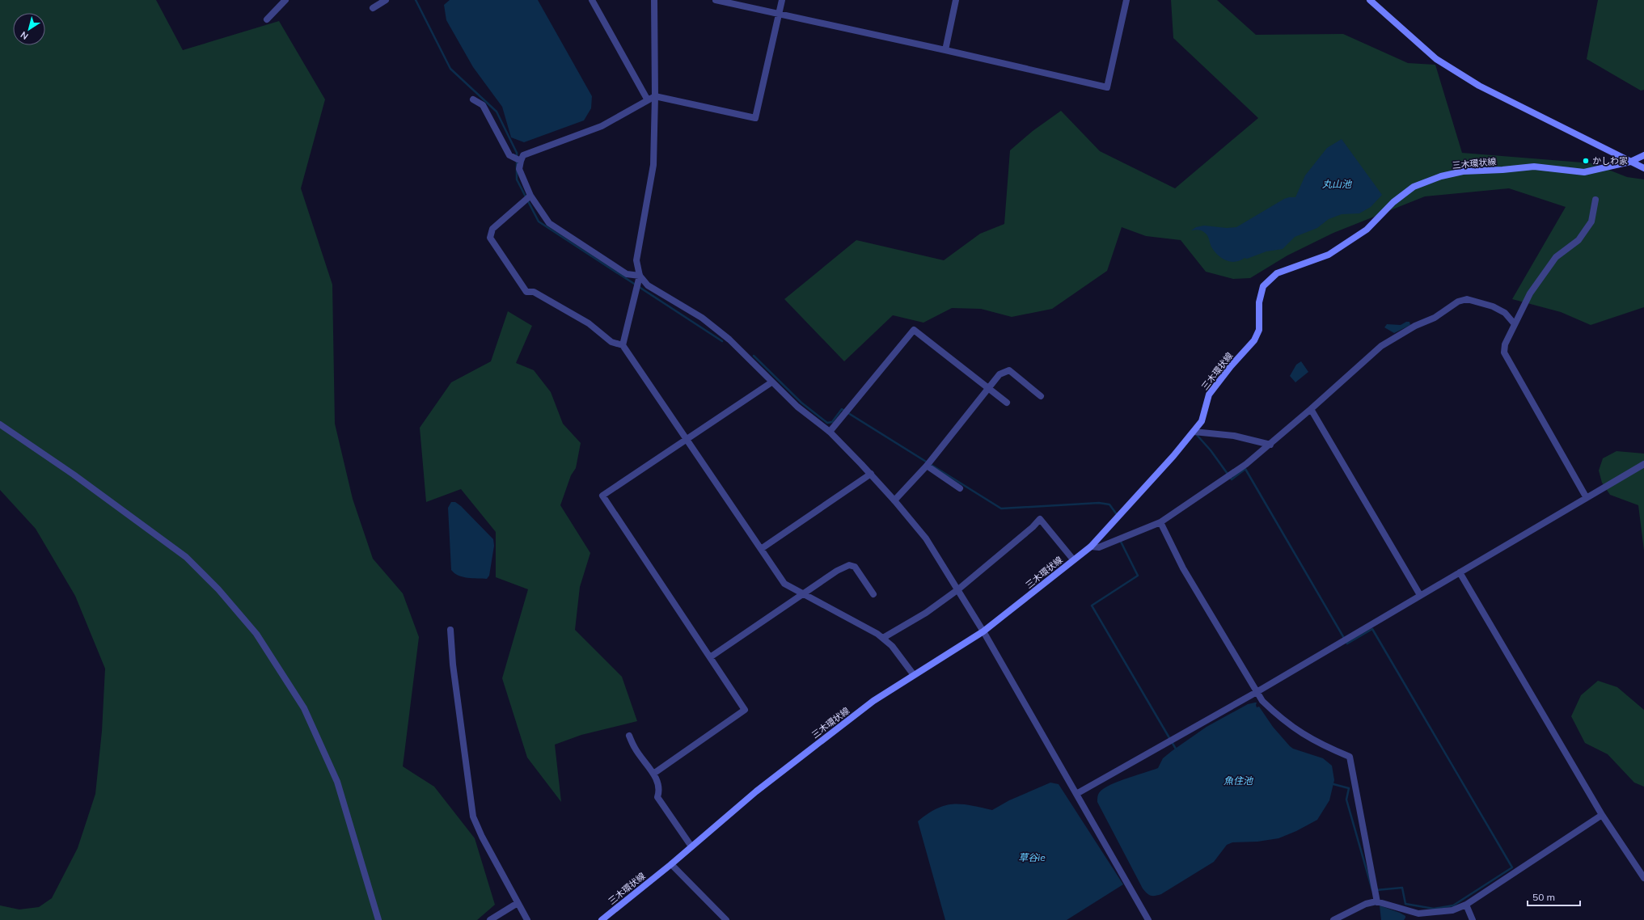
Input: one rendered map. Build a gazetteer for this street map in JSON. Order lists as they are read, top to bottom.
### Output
{
  "streets": {
    "main road": ["三木環状線"]
  },
  "water": ["丸山池", "魚住池", "草谷ie"],
  "places": ["かしわ家"],
  "scale_bar": "50 m",
  "north": "bottom left"
}
